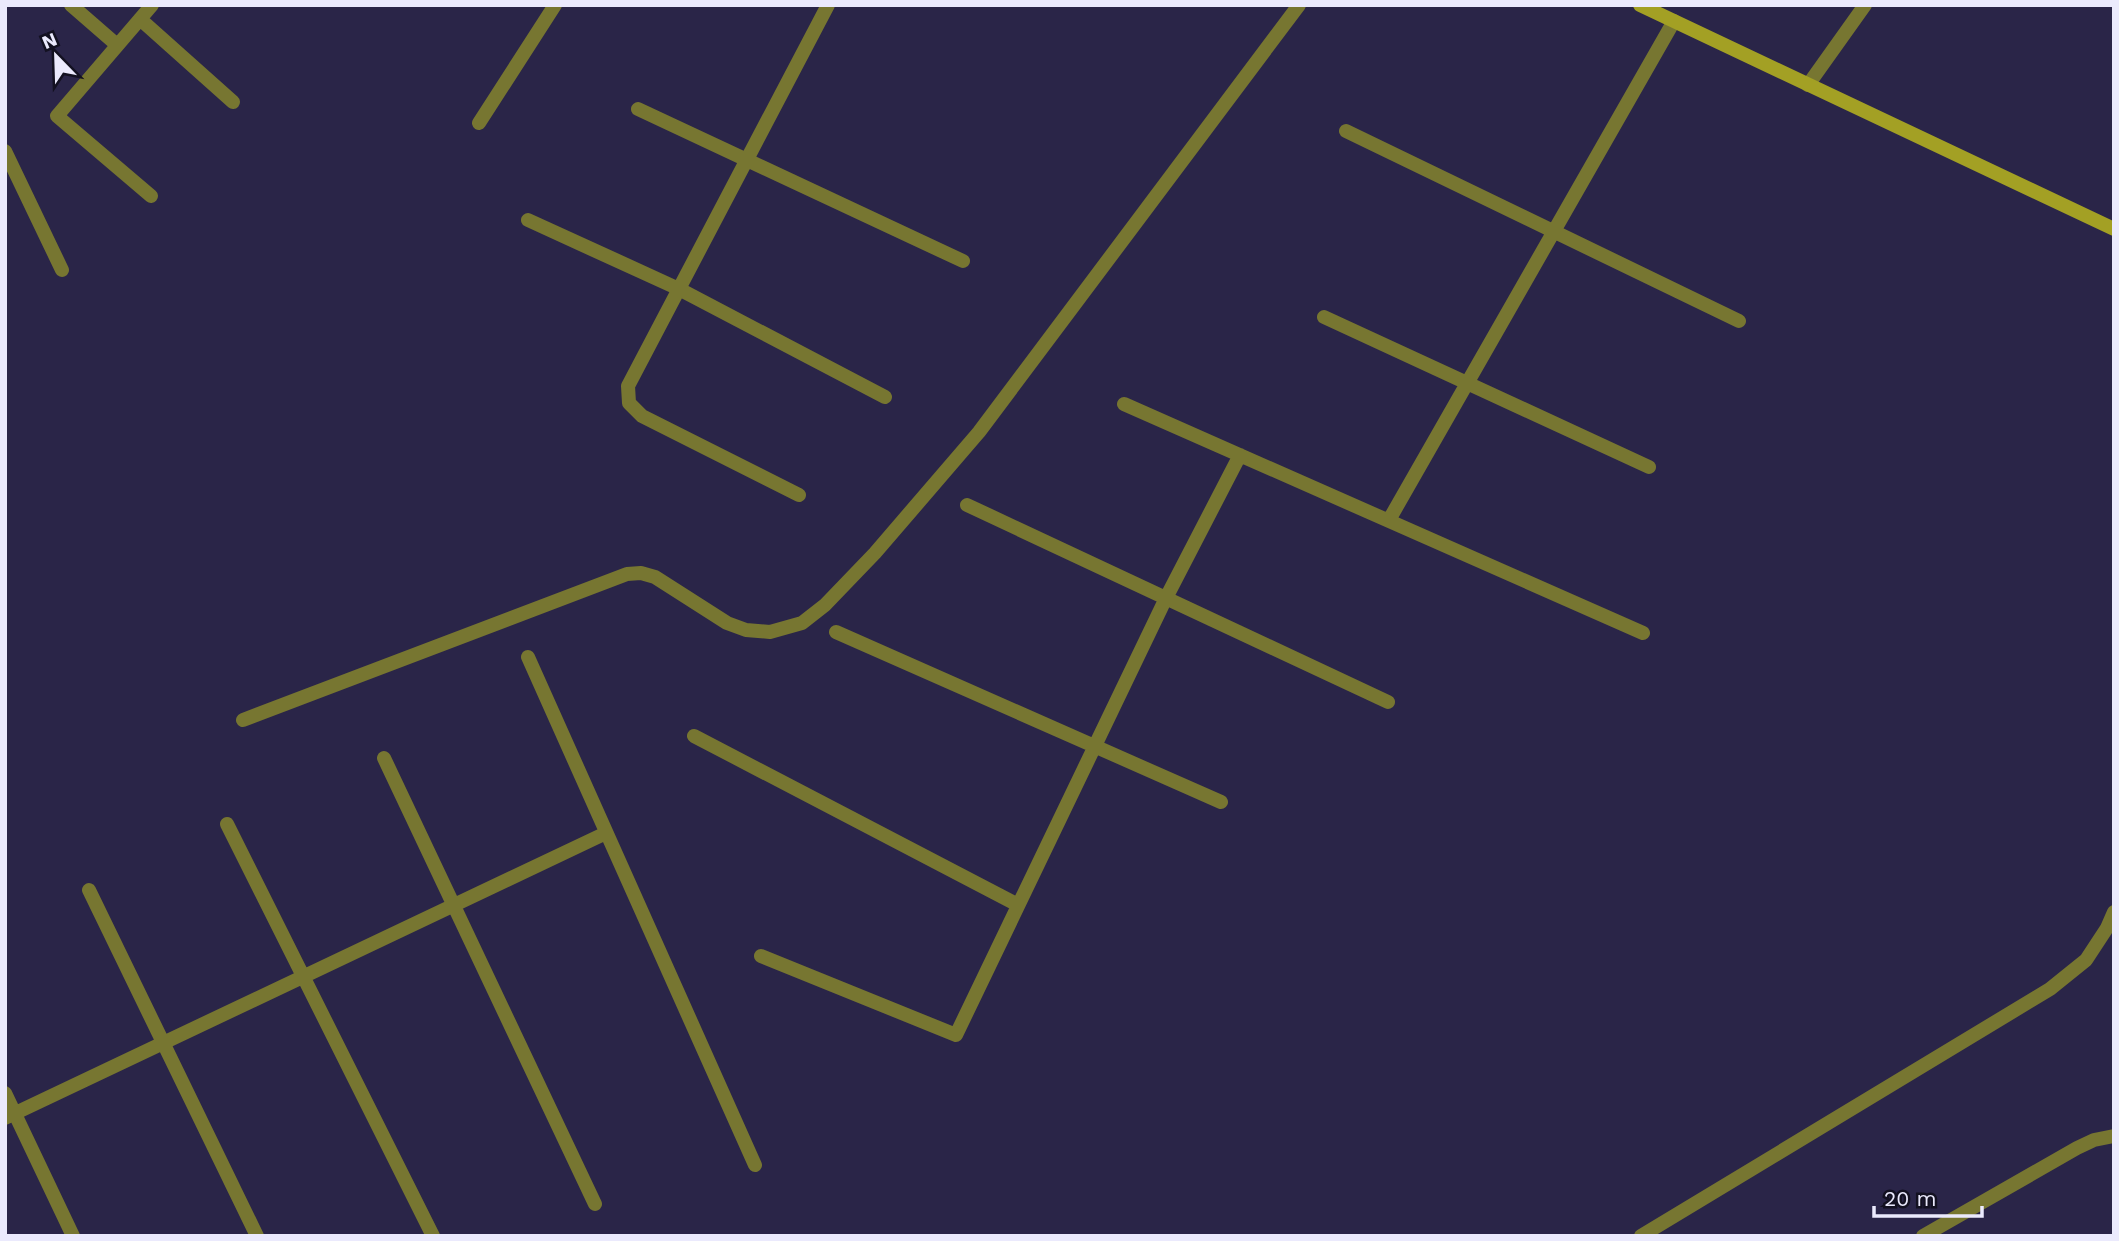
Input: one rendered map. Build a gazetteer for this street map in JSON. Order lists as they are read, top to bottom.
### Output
{
  "scale_bar": "20 m",
  "north": "top left"
}
